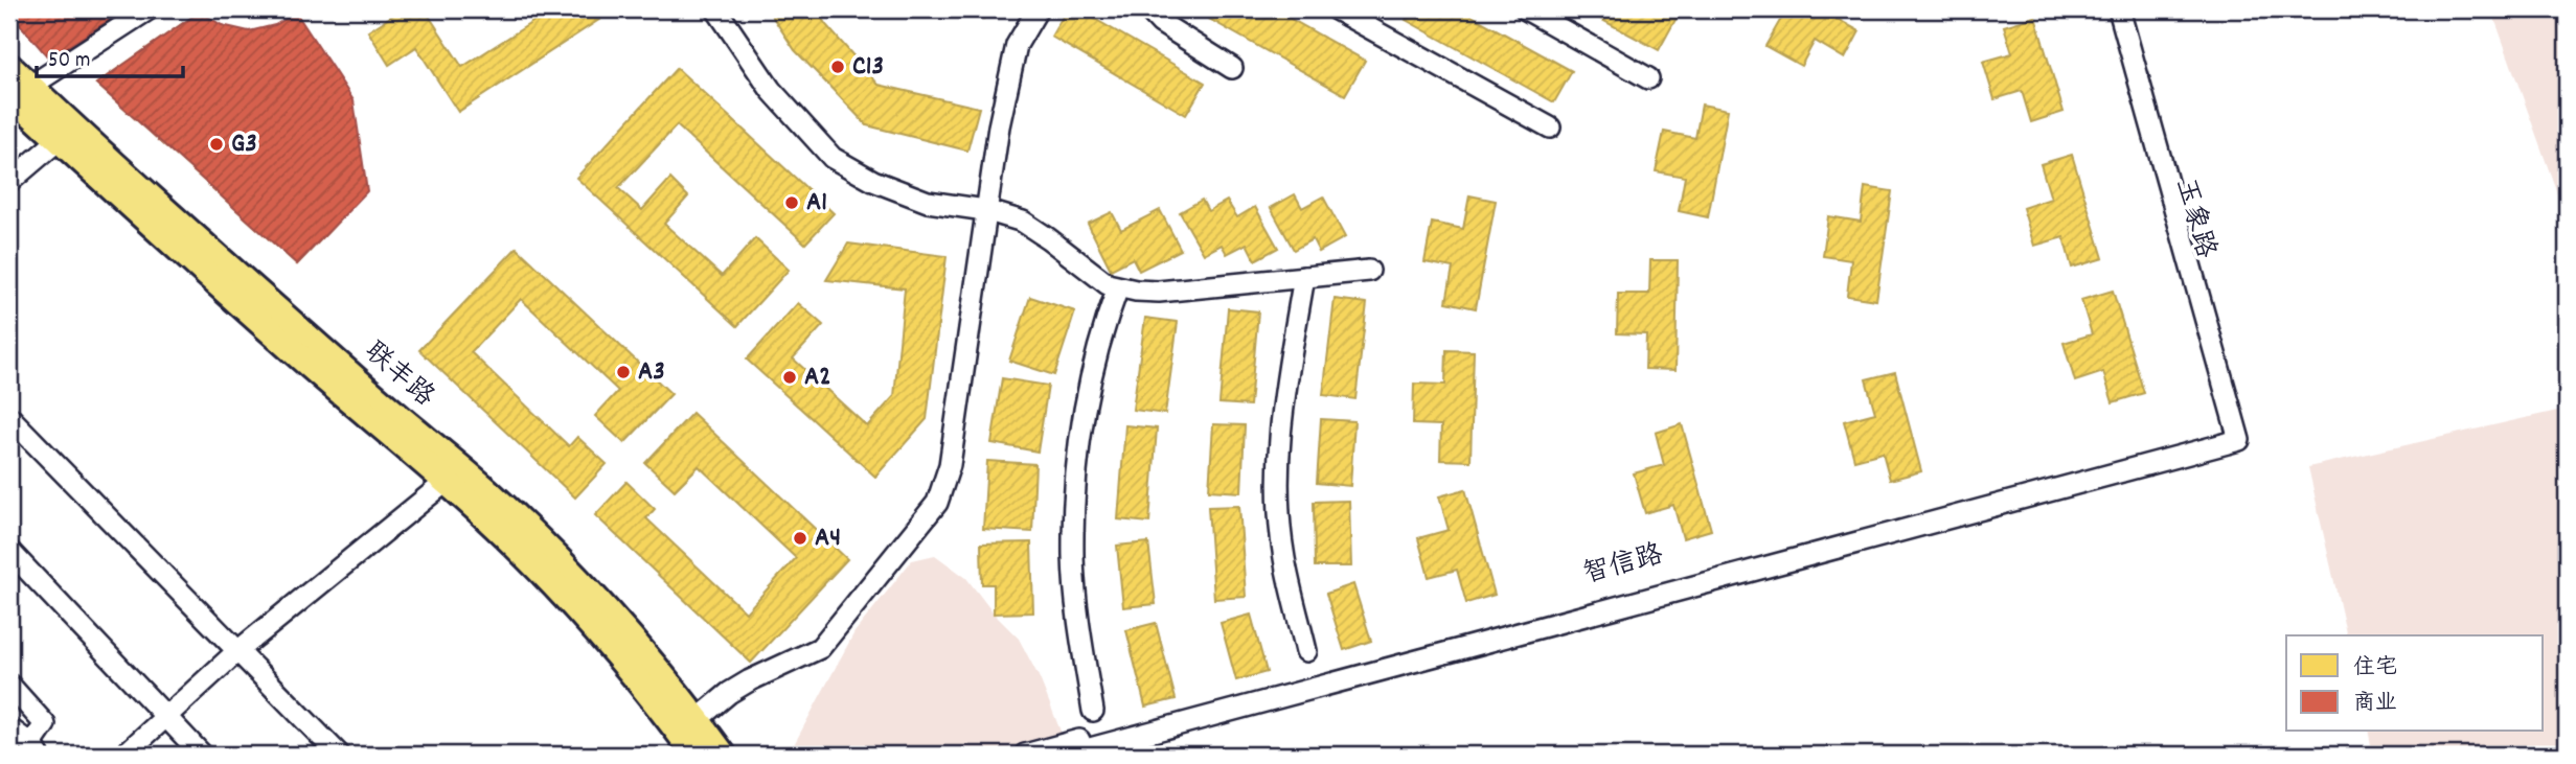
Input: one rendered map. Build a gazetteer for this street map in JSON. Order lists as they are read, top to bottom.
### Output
{
  "streets": {
    "main road": ["联丰路"],
    "street": ["玉象路", "智信路"]
  },
  "crossings": [
    ["玉象路", "智信路"]
  ],
  "places": [
    "C13",
    "G3",
    "A1",
    "A3",
    "A2",
    "A4"
  ],
  "legend": ["住宅", "商业"],
  "scale_bar": "50 m"
}
